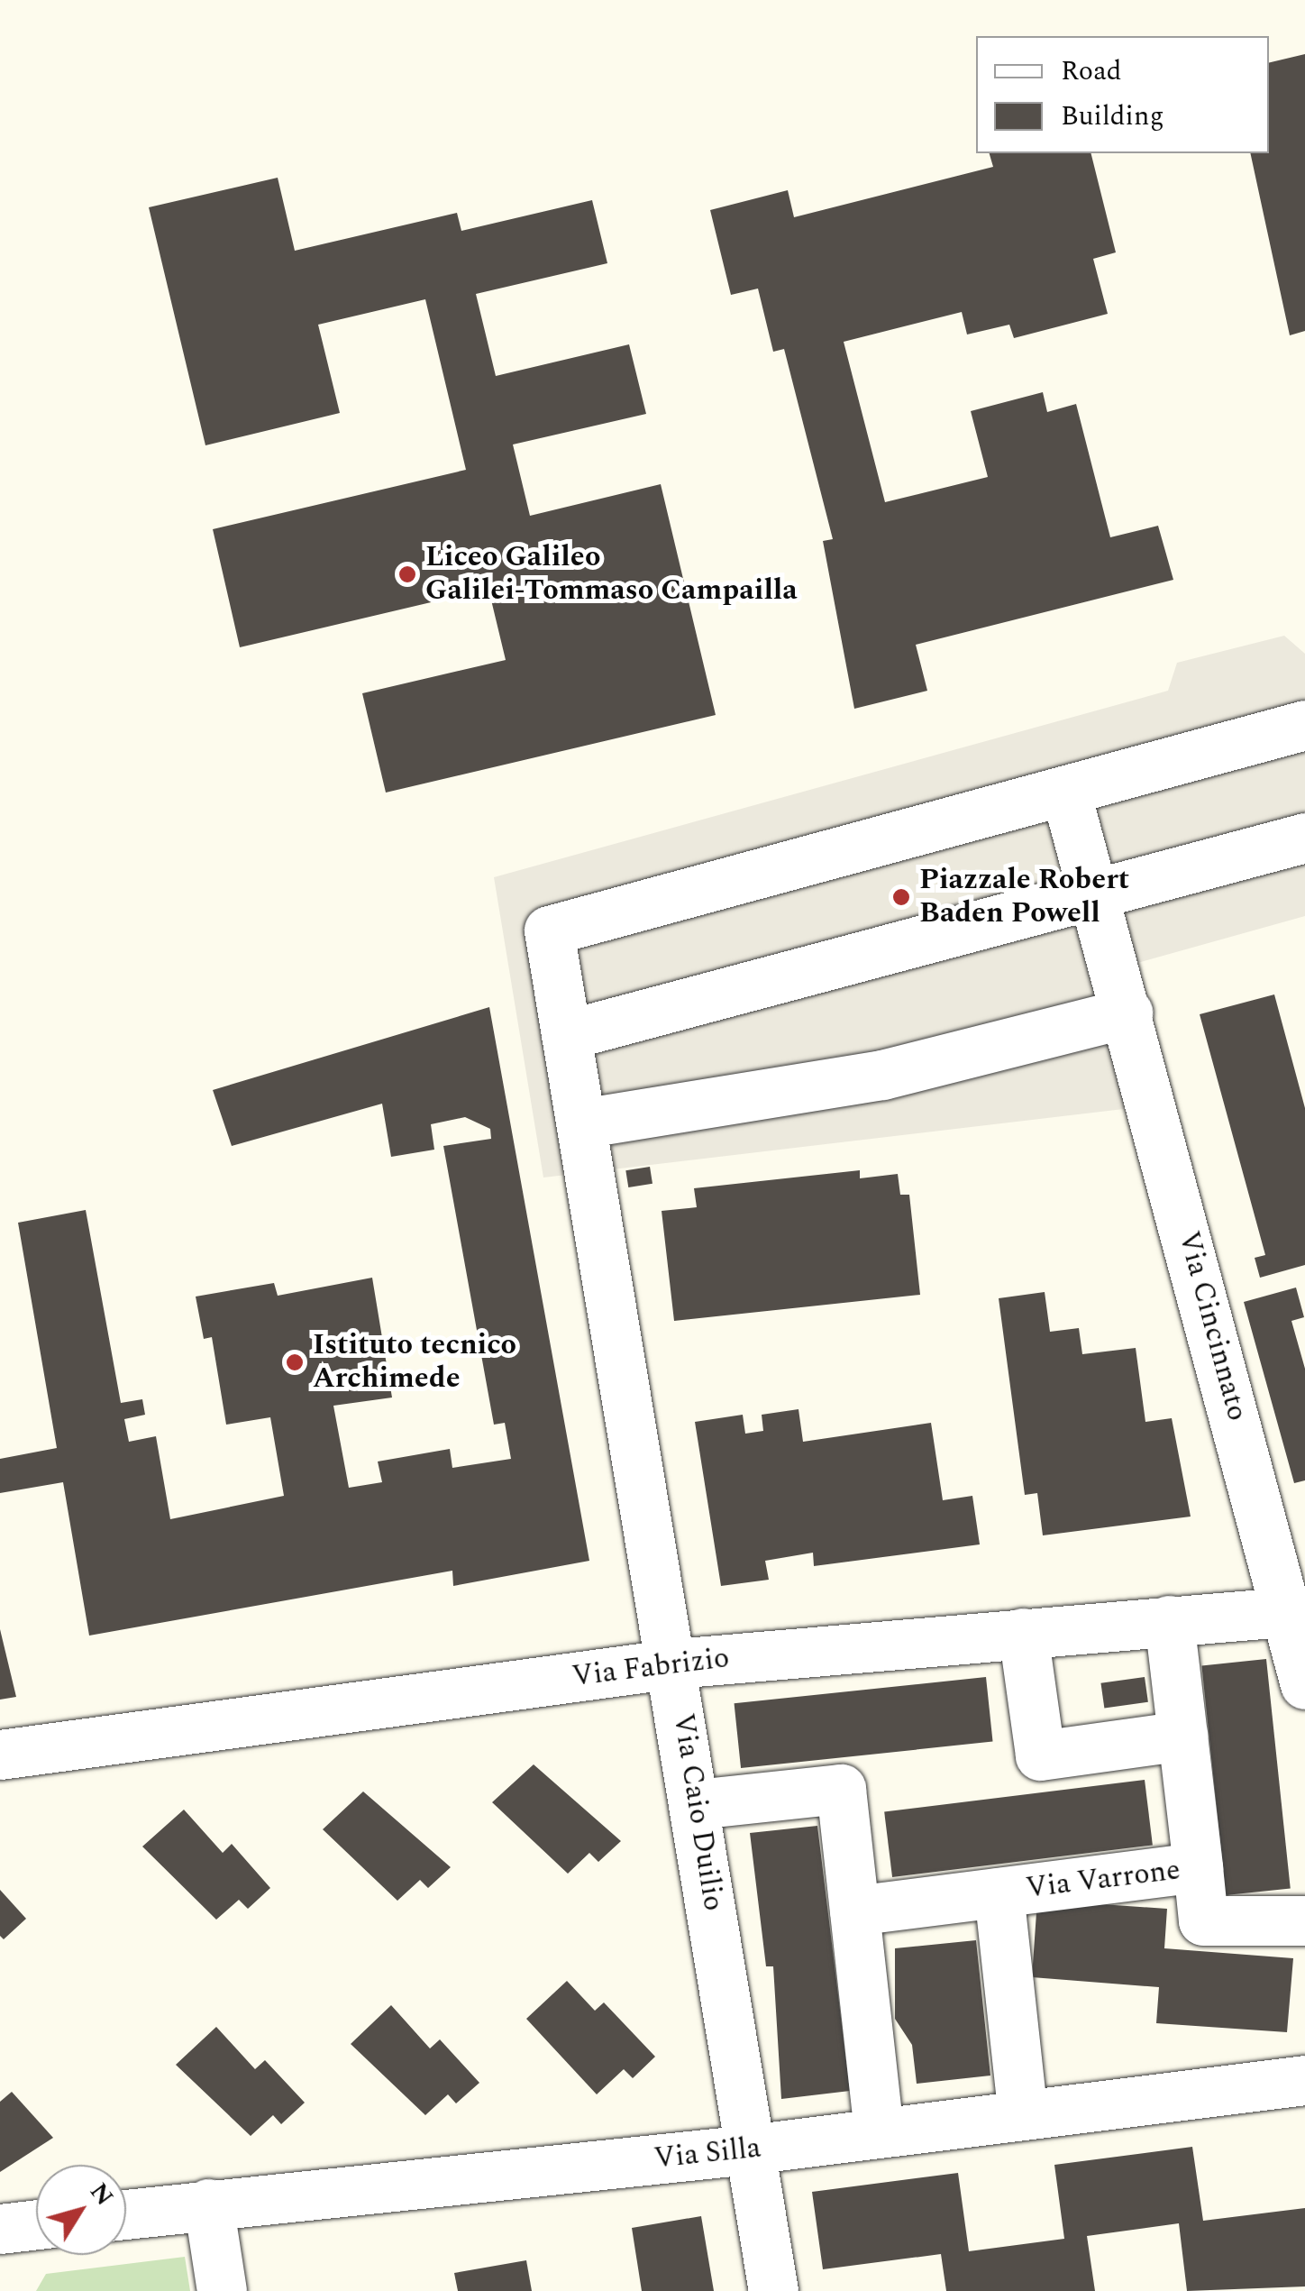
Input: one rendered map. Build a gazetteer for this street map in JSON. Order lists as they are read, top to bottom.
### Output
{
  "streets": {
    "street": [
      "Via Cincinnato",
      "Via Fabrizio",
      "Via Caio Duilio",
      "Via Varrone",
      "Via Silla"
    ]
  },
  "crossings": [
    ["Via Cincinnato", "Via Fabrizio"],
    ["Via Cincinnato", "Via Caio Duilio"],
    ["Via Fabrizio", "Via Caio Duilio"],
    ["Via Caio Duilio", "Via Silla"]
  ],
  "places": ["Liceo Galileo Galilei-Tommaso Campailla", "Piazzale Robert Baden Powell", "Istituto tecnico Archimede"],
  "legend": ["Road", "Building"],
  "north": "top right"
}
